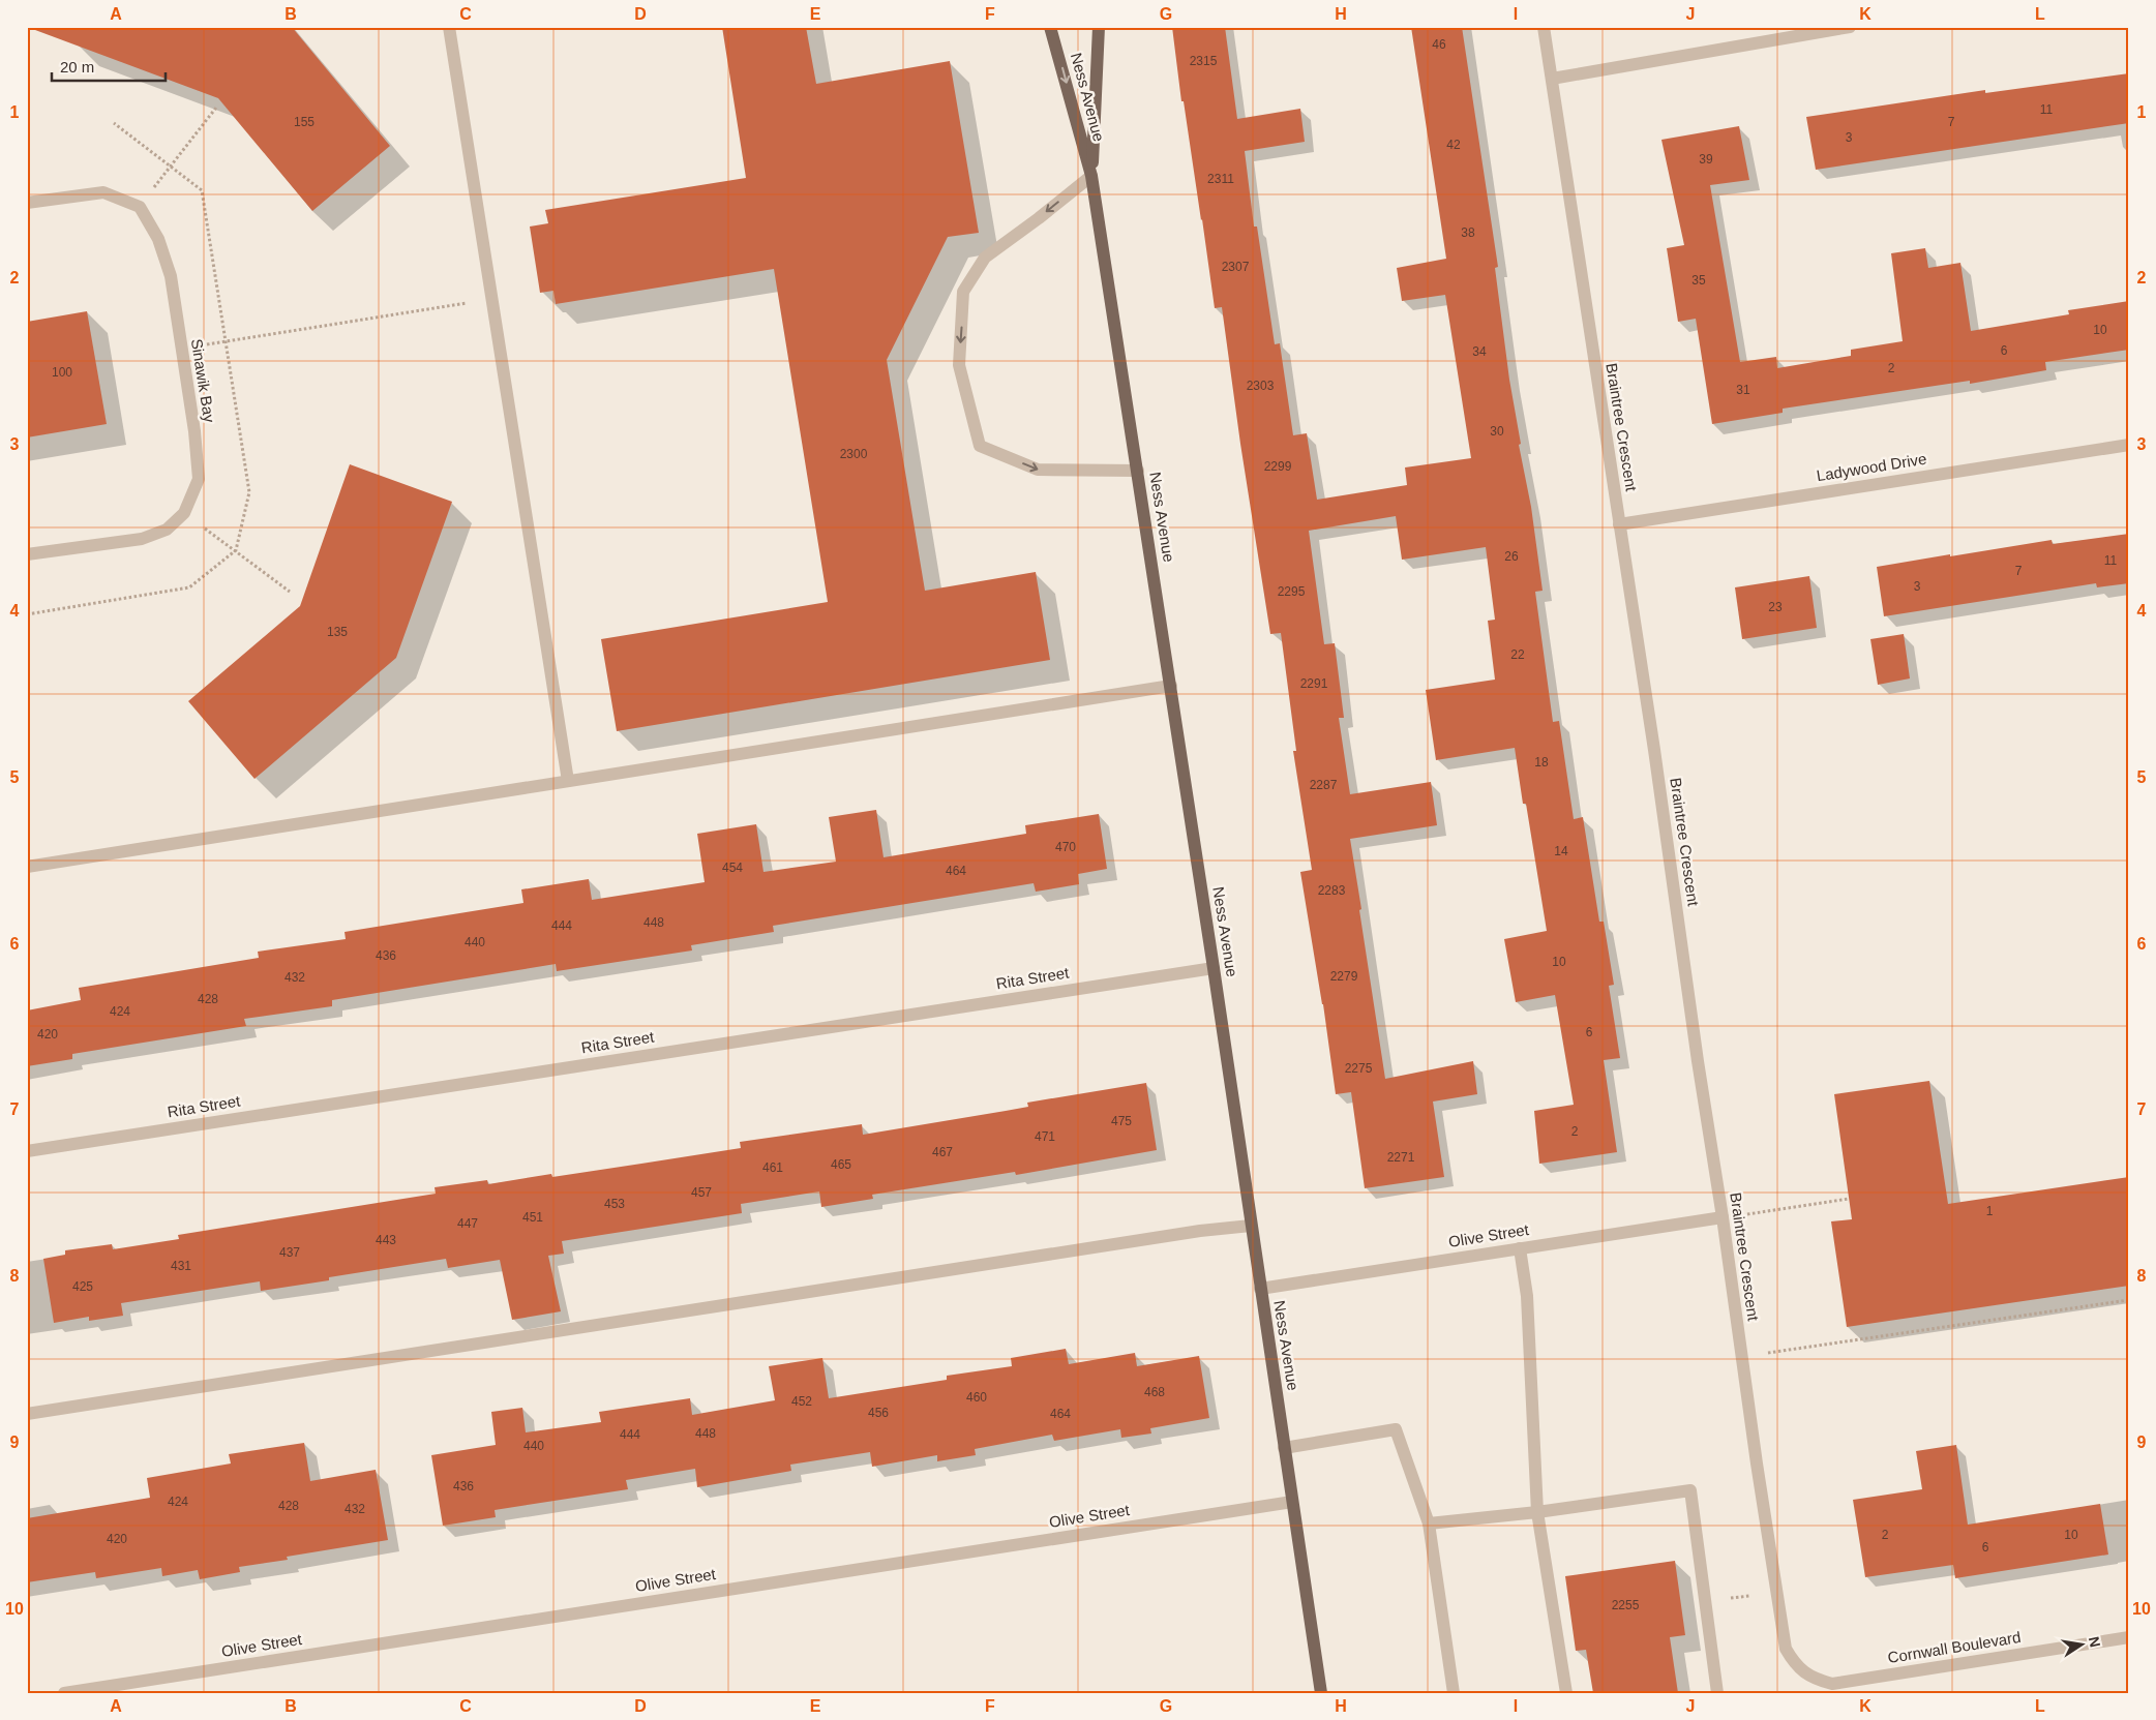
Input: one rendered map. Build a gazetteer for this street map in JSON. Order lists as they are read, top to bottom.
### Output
{
  "streets": {
    "main road": ["Ness Avenue"],
    "street": [
      "Sinawik Bay",
      "Braintree Crescent",
      "Ladywood Drive",
      "Rita Street",
      "Olive Street",
      "Cornwall Boulevard"
    ]
  },
  "crossings": [
    ["Ness Avenue", "Rita Street"],
    ["Ness Avenue", "Olive Street"],
    ["Braintree Crescent", "Ladywood Drive"],
    ["Braintree Crescent", "Olive Street"],
    ["Braintree Crescent", "Cornwall Boulevard"]
  ],
  "house_numbers": [
    "46",
    "2315",
    "11",
    "155",
    "7",
    "3",
    "42",
    "39",
    "2311",
    "38",
    "2307",
    "35",
    "10",
    "6",
    "34",
    "2",
    "100",
    "2303",
    "31",
    "30",
    "2300",
    "2299",
    "26",
    "11",
    "7",
    "3",
    "2295",
    "23",
    "135",
    "22",
    "2291",
    "18",
    "2287",
    "470",
    "14",
    "454",
    "464",
    "2283",
    "448",
    "444",
    "440",
    "436",
    "10",
    "2279",
    "432",
    "428",
    "424",
    "6",
    "420",
    "2275",
    "475",
    "2",
    "471",
    "467",
    "2271",
    "465",
    "461",
    "457",
    "453",
    "1",
    "451",
    "447",
    "443",
    "437",
    "431",
    "425",
    "468",
    "460",
    "452",
    "456",
    "464",
    "448",
    "444",
    "440",
    "436",
    "424",
    "428",
    "432",
    "2",
    "10",
    "420",
    "6",
    "2255"
  ],
  "scale_bar": "20 m",
  "north": "right",
  "grid": {
    "columns": [
      "A",
      "B",
      "C",
      "D",
      "E",
      "F",
      "G",
      "H",
      "I",
      "J",
      "K",
      "L"
    ],
    "rows": [
      "1",
      "2",
      "3",
      "4",
      "5",
      "6",
      "7",
      "8",
      "9",
      "10"
    ]
  }
}
